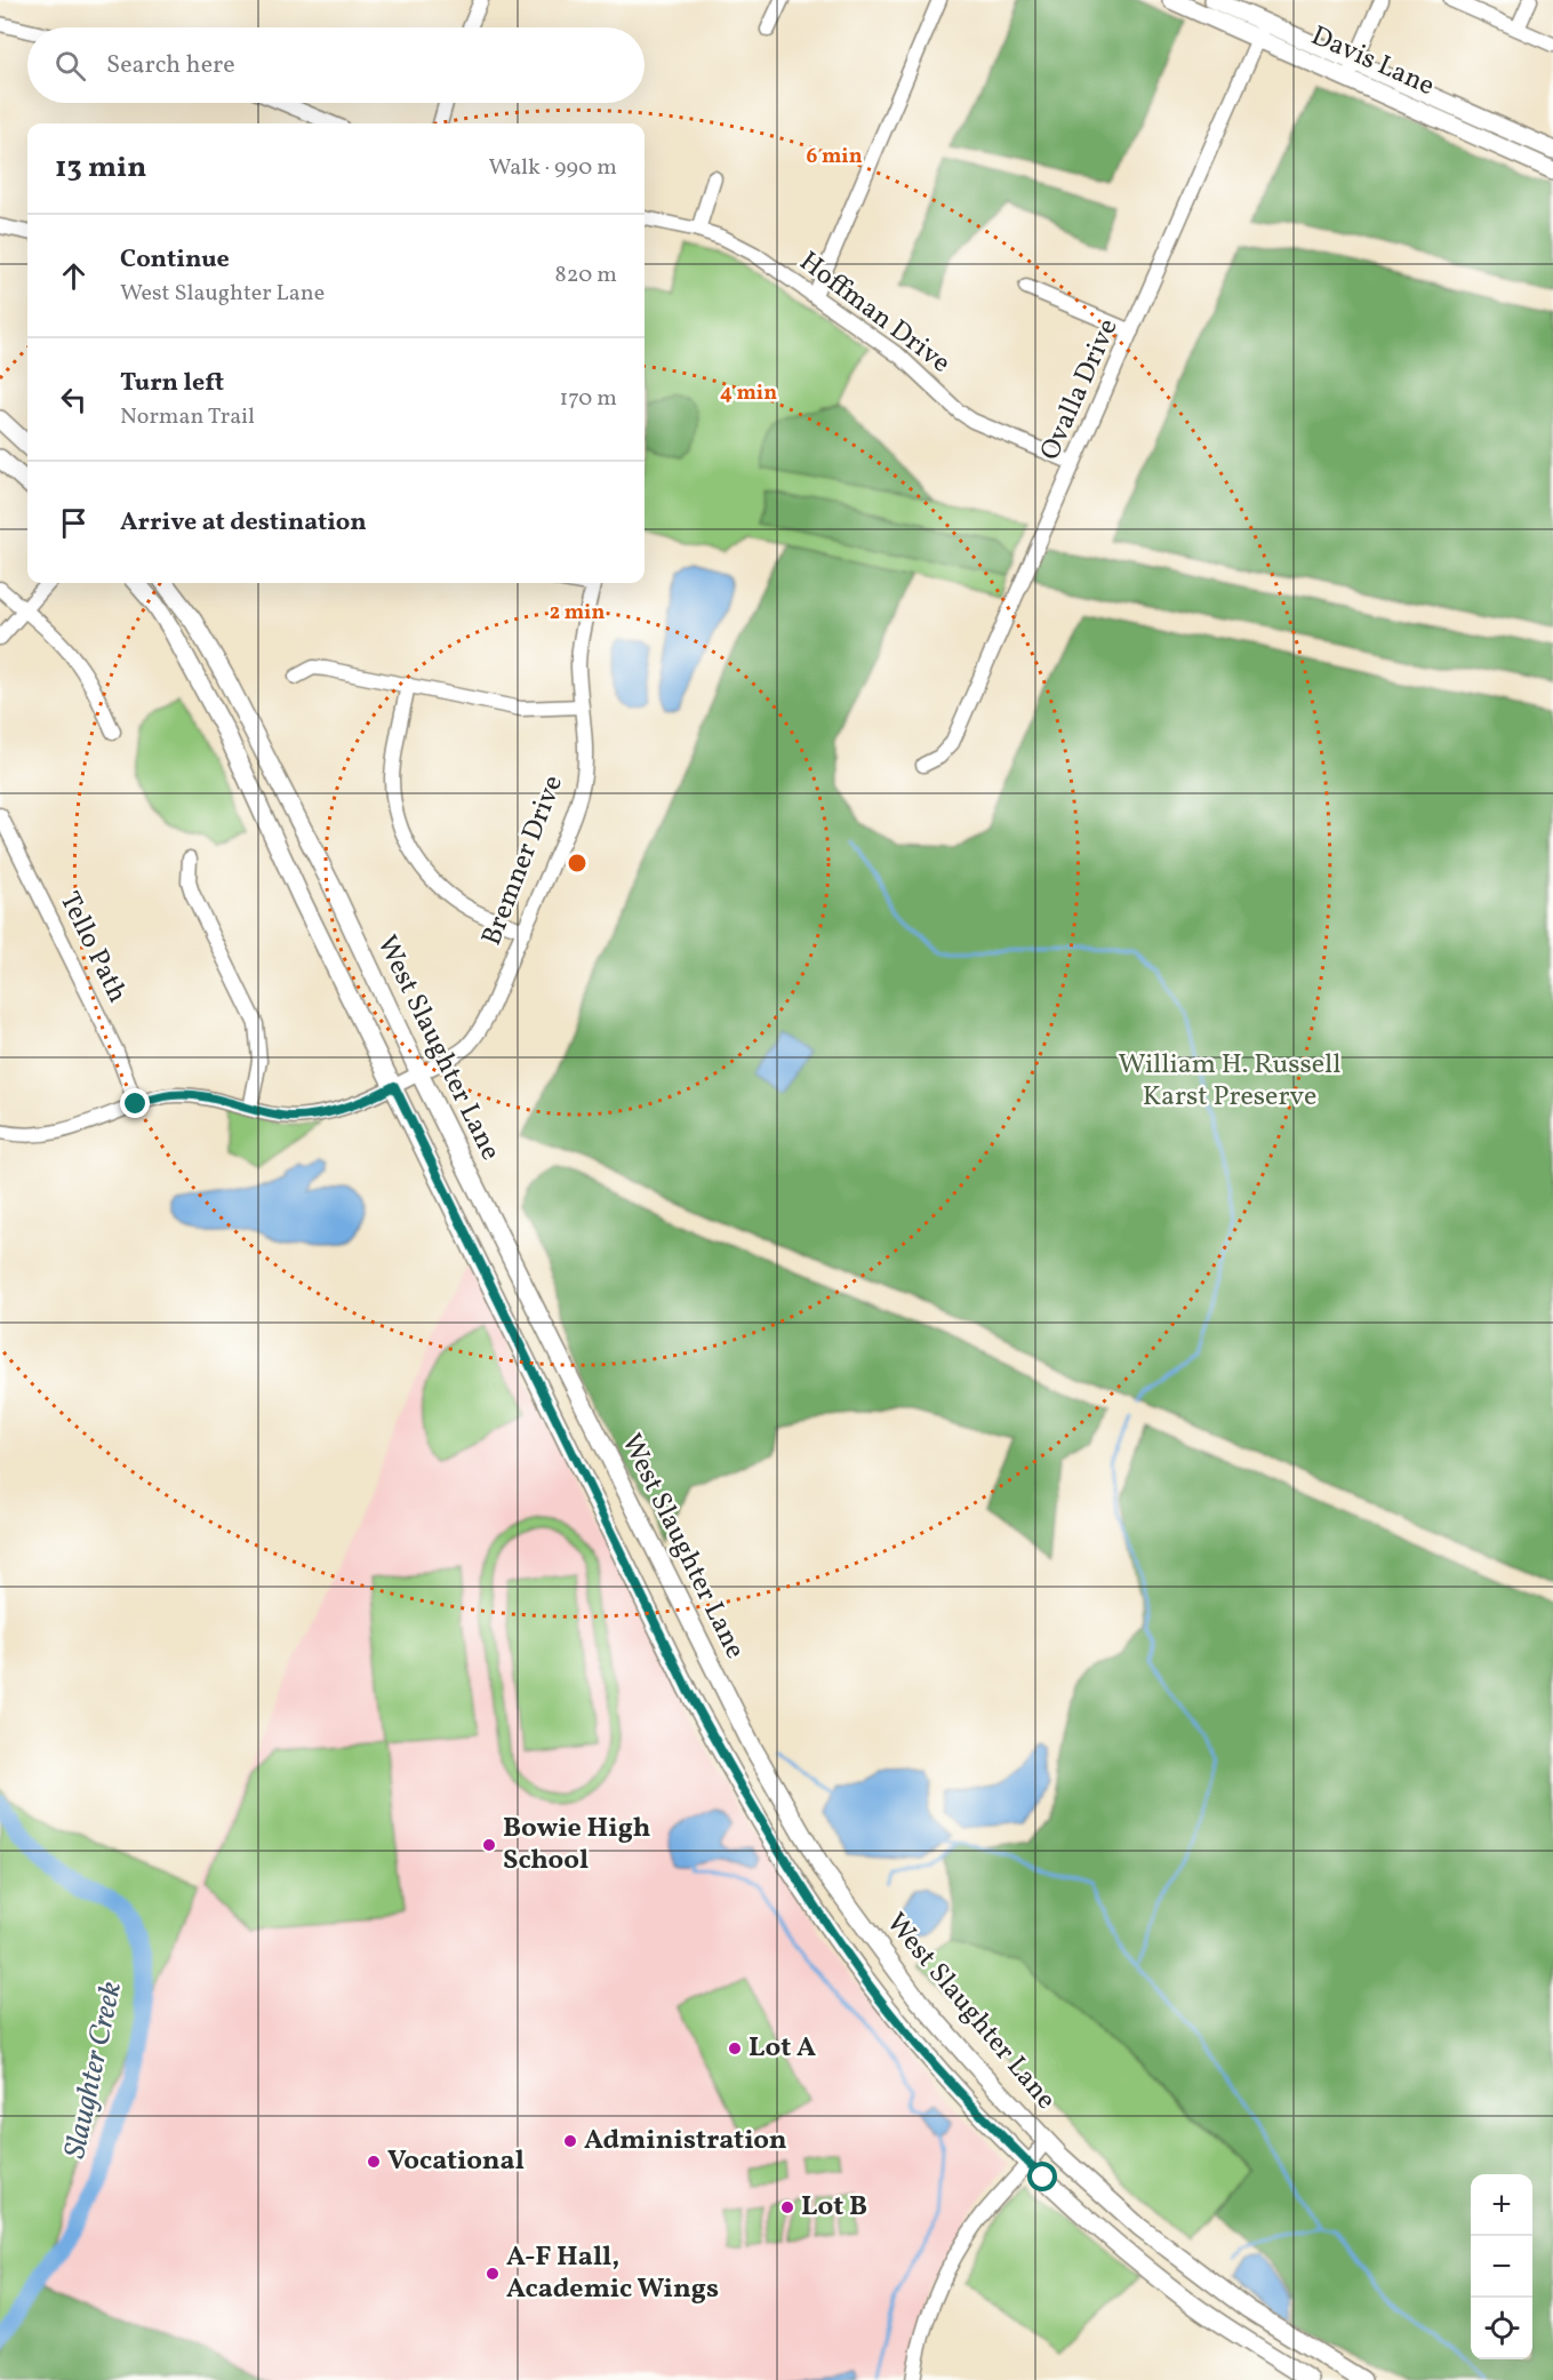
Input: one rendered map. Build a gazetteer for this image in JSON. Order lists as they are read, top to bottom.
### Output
{
  "streets": {
    "main road": ["Davis Lane", "West Slaughter Lane"],
    "street": [
      "Hoffman Drive",
      "Ovalla Drive",
      "Bremner Drive",
      "Tello Path"
    ]
  },
  "crossings": [
    ["Davis Lane", "Ovalla Drive"],
    ["Hoffman Drive", "Ovalla Drive"],
    ["Bremner Drive", "Tello Path"],
    ["Bremner Drive", "West Slaughter Lane"]
  ],
  "water": ["Slaughter Creek"],
  "parks": ["William H. Russell Karst Preserve"],
  "places": [
    "Bowie High School",
    "Lot A",
    "Administration",
    "Vocational",
    "Lot B",
    "A-F Hall, Academic Wings"
  ],
  "page": {
    "search": "Search here",
    "heading": ["13 min", "Walk · 990 m"],
    "list": [
      ["Continue", "West Slaughter Lane", "820 m"],
      ["Turn left", "Norman Trail", "170 m"],
      "Arrive at destination"
    ],
    "map_buttons": ["+", "−"]
  },
  "rings": ["6 min", "4 min", "2 min"]
}
